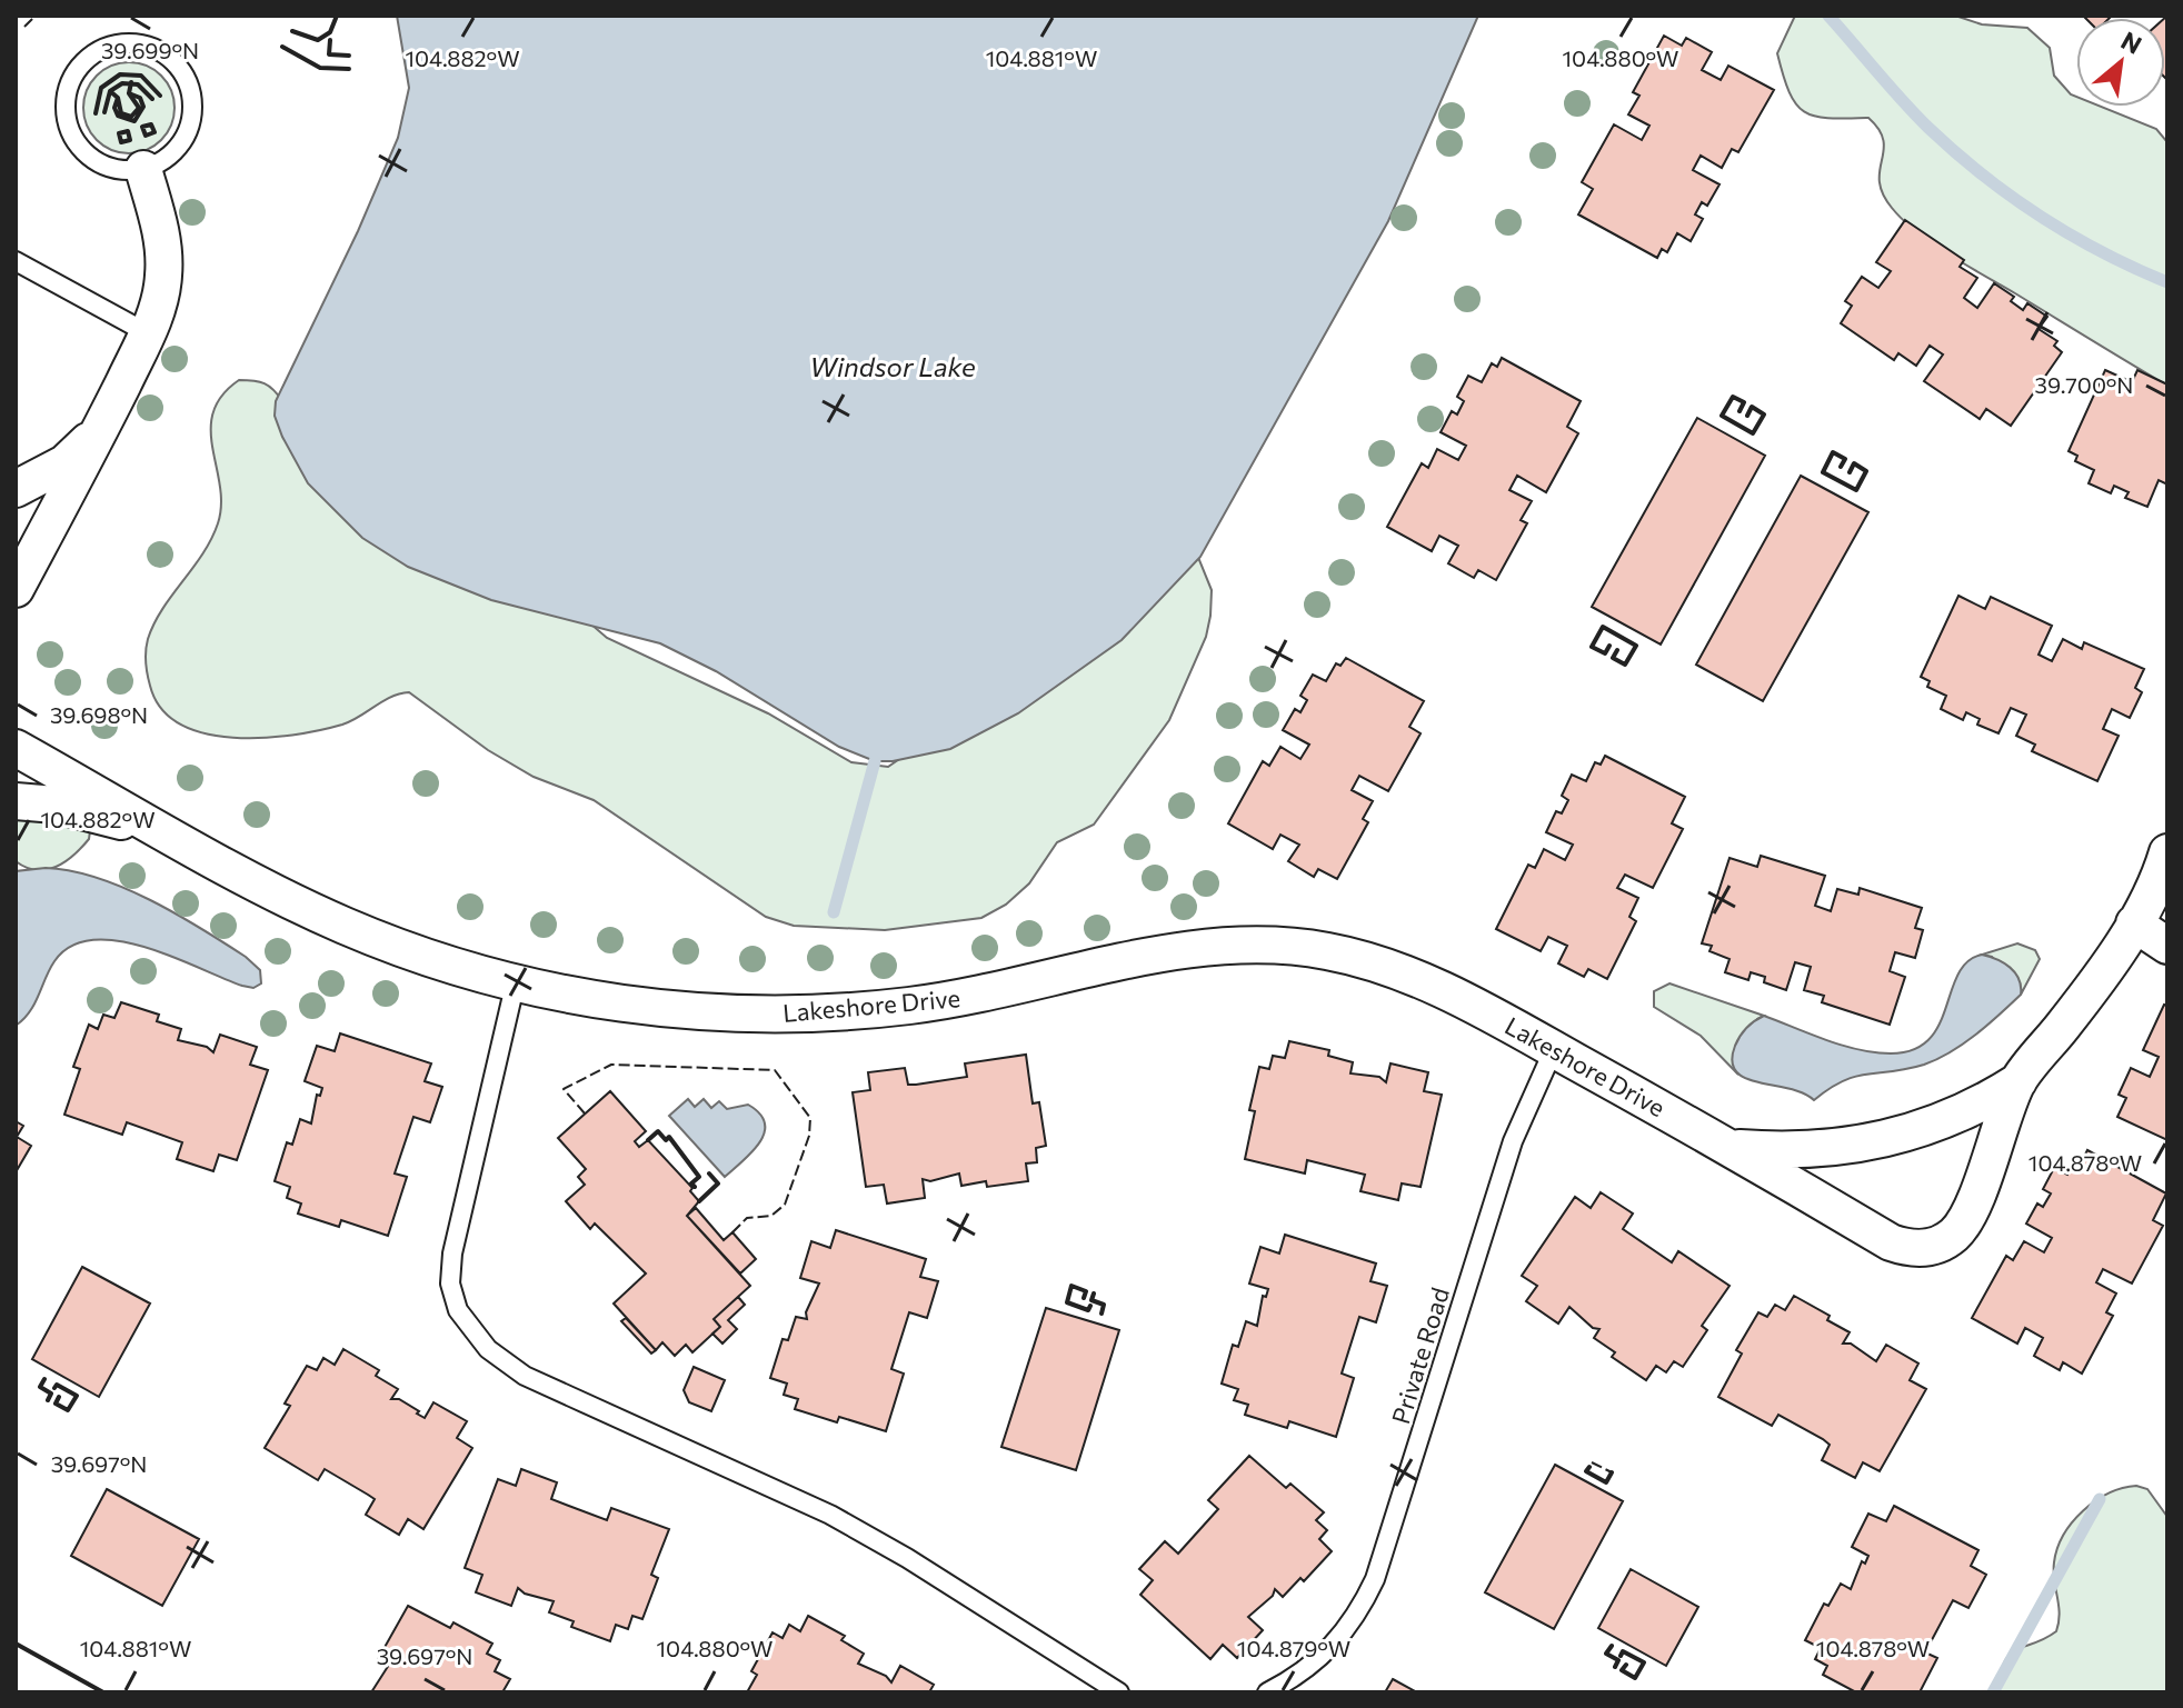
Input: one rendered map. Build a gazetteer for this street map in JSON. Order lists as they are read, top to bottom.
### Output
{
  "streets": {
    "street": ["Lakeshore Drive"],
    "lane": ["Private Road"]
  },
  "crossings": [
    ["Lakeshore Drive", "Private Road"]
  ],
  "water": ["Windsor Lake"],
  "north": "top right",
  "coordinates": [
    "39.699°N",
    "104.882°W",
    "104.881°W",
    "104.880°W",
    "39.700°N",
    "39.698°N",
    "104.878°W",
    "39.697°N",
    "104.879°W"
  ]
}
